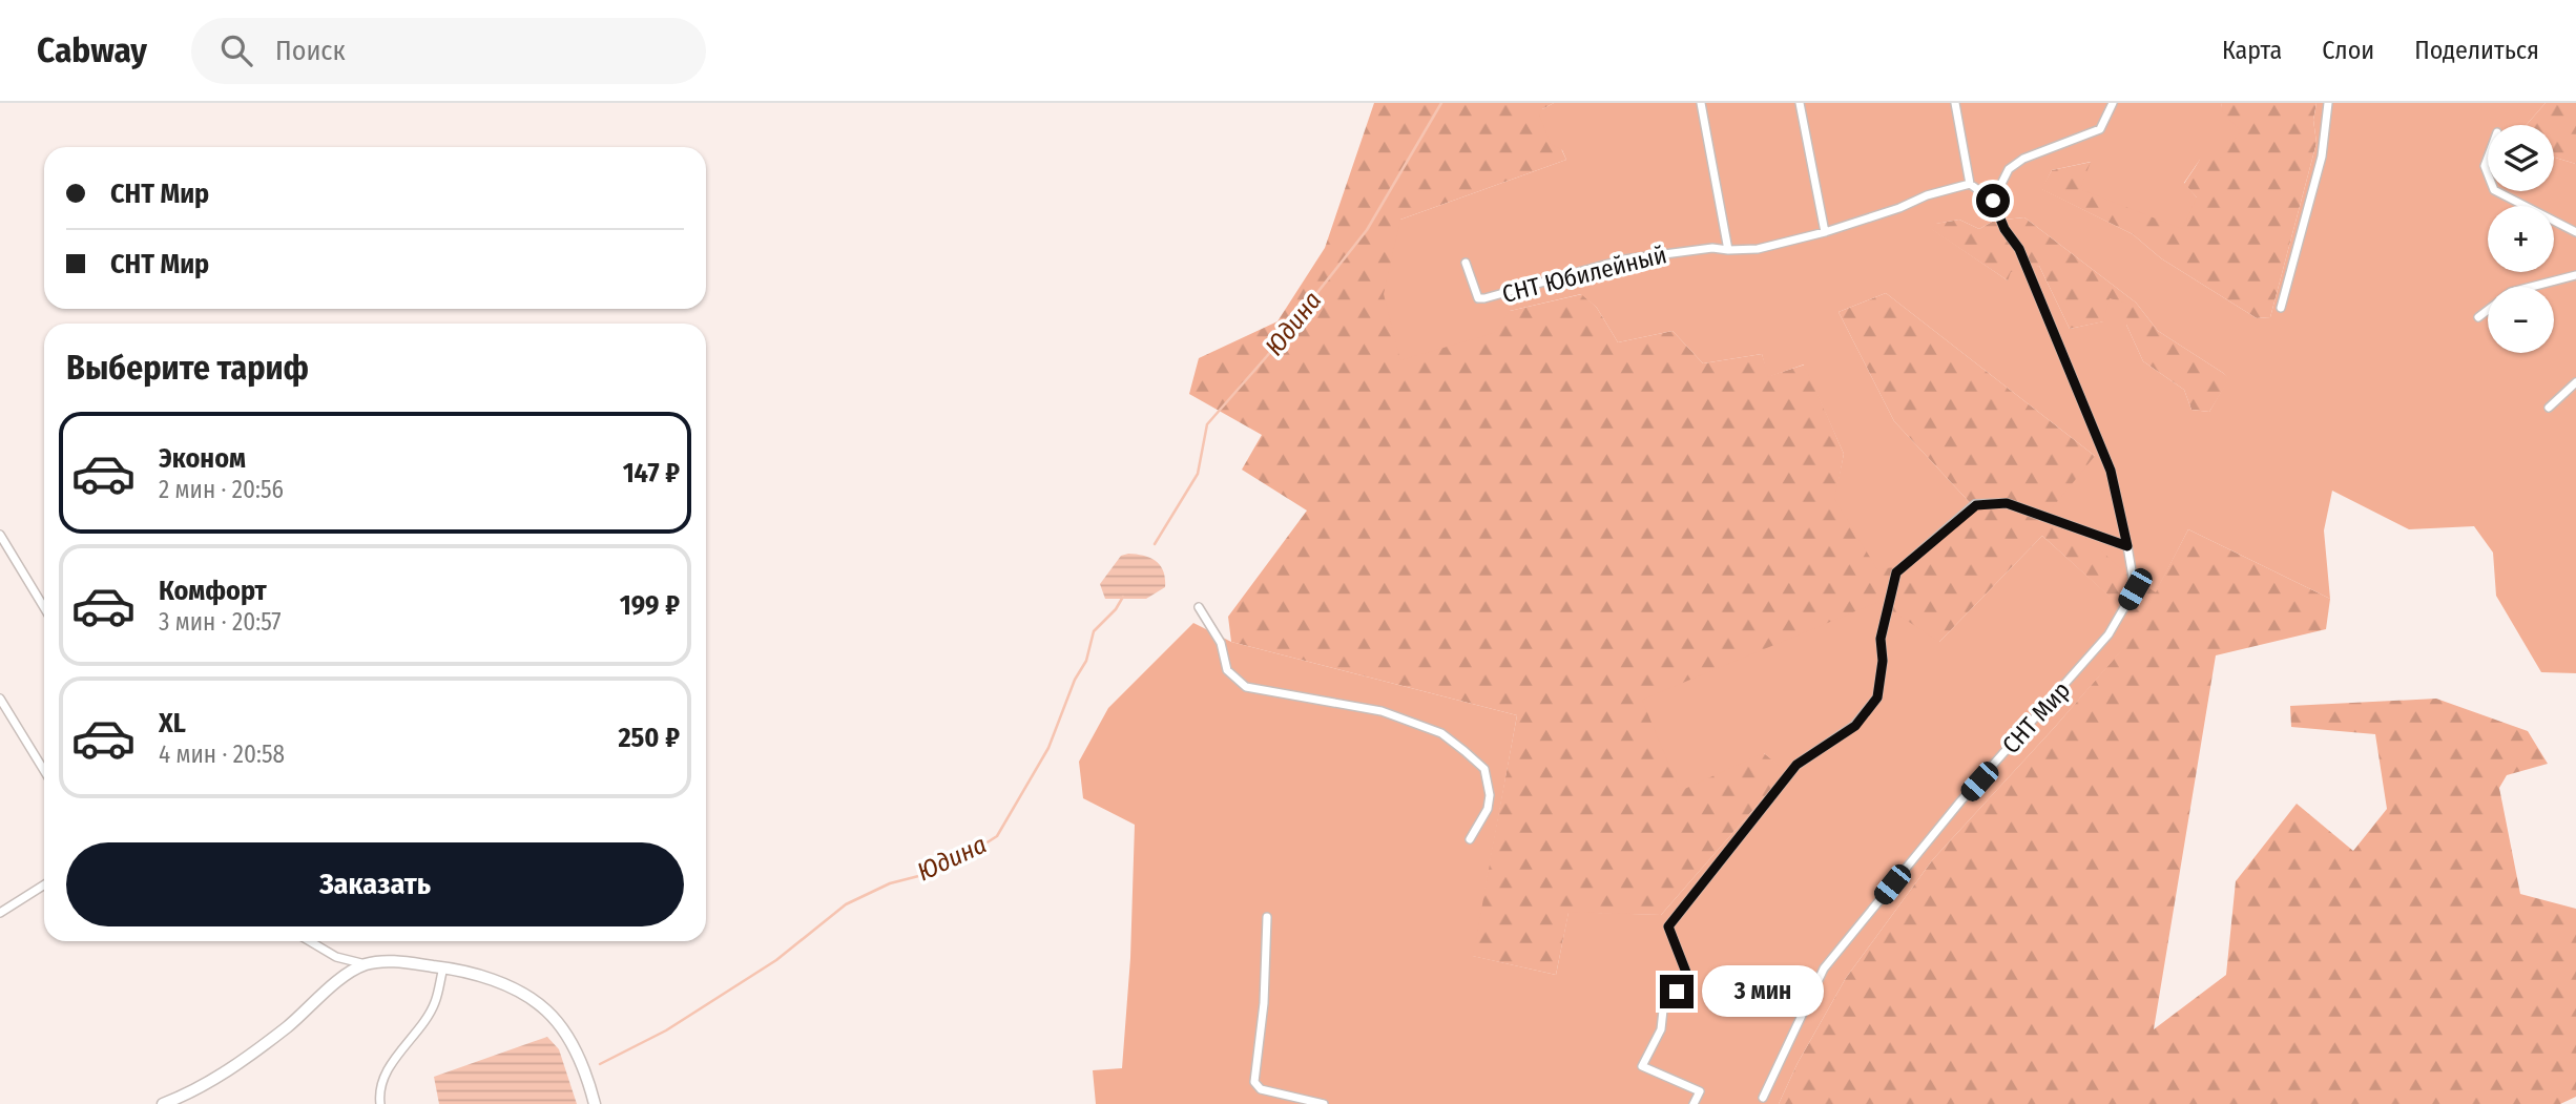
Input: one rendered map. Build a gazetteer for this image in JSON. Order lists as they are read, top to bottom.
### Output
{
  "streets": {
    "street": ["СНТ Юбилейный", "СНТ Мир"]
  },
  "water": ["Юдина"],
  "page": {
    "header": "Cabway",
    "search": "Поиск",
    "nav": ["Карта", "Слои", "Поделиться"],
    "map_buttons": ["+", "−"],
    "banner": ["СНТ Мир", "СНТ Мир"],
    "heading": "Выберите тариф",
    "list": [
      {
        "name": "Эконом",
        "note": "2 мин · 20:56",
        "value": "147 ₽"
      },
      {
        "name": "Комфорт",
        "note": "3 мин · 20:57",
        "value": "199 ₽"
      },
      {
        "name": "XL",
        "note": "4 мин · 20:58",
        "value": "250 ₽"
      }
    ],
    "buttons": "Заказать",
    "bubble": "3 мин"
  }
}
